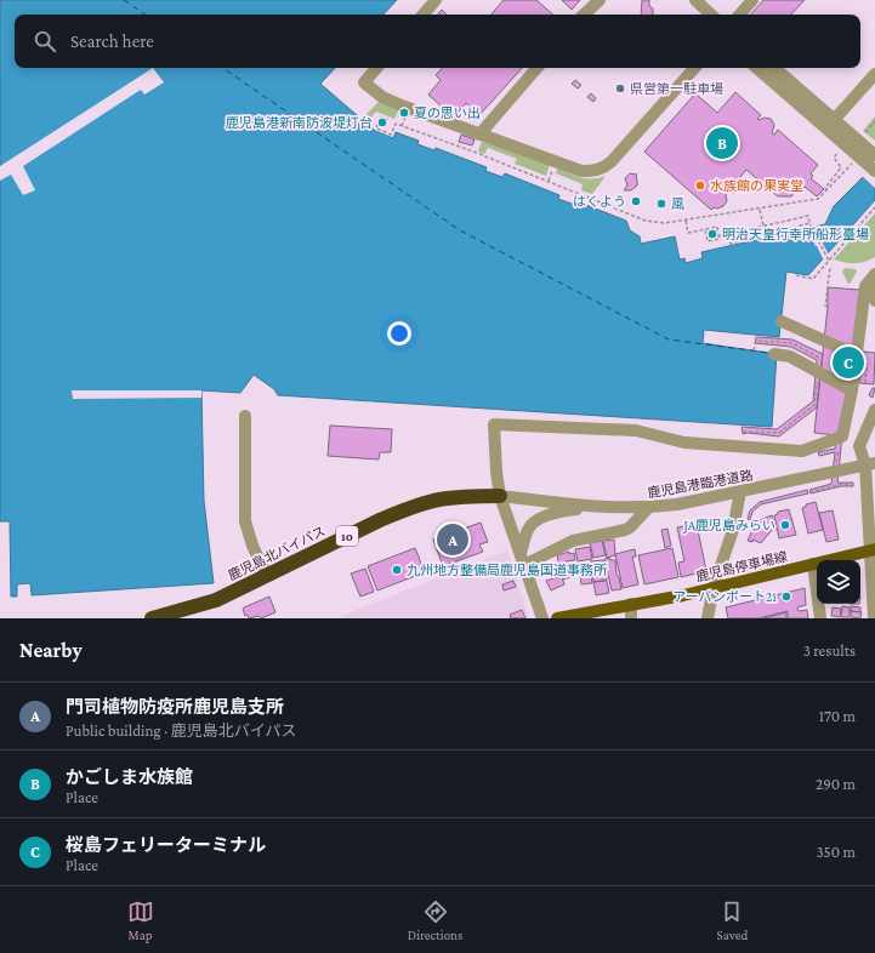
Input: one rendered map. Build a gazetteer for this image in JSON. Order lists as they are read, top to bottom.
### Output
{
  "streets": {
    "highway": ["10", "鹿児島北バイパス"],
    "main road": ["鹿児島停車場線"],
    "street": ["鹿児島港臨港道路"]
  },
  "crossings": [
    ["鹿児島港臨港道路", "鹿児島北バイパス"]
  ],
  "places": [
    "県営第一駐車場",
    "夏の思い出",
    "鹿児島港新南防波堤灯台",
    "水族館の果実堂",
    "はくよう",
    "風",
    "明治天皇行幸所船形臺場",
    "JA鹿児島みらい",
    "九州地方整備局鹿児島国道事務所",
    "アーバンポート21"
  ],
  "page": {
    "search": "Search here",
    "pins": ["B", "C", "A"],
    "heading": ["Nearby", "3 results"],
    "list": [
      {
        "mark": "A",
        "name": "門司植物防疫所鹿児島支所",
        "note": "Public building · 鹿児島北バイパス",
        "value": "170 m"
      },
      {
        "mark": "B",
        "name": "かごしま水族館",
        "note": "Place",
        "value": "290 m"
      },
      {
        "mark": "C",
        "name": "桜島フェリーターミナル",
        "note": "Place",
        "value": "350 m"
      }
    ],
    "nav": ["Map", "Directions", "Saved"]
  }
}
